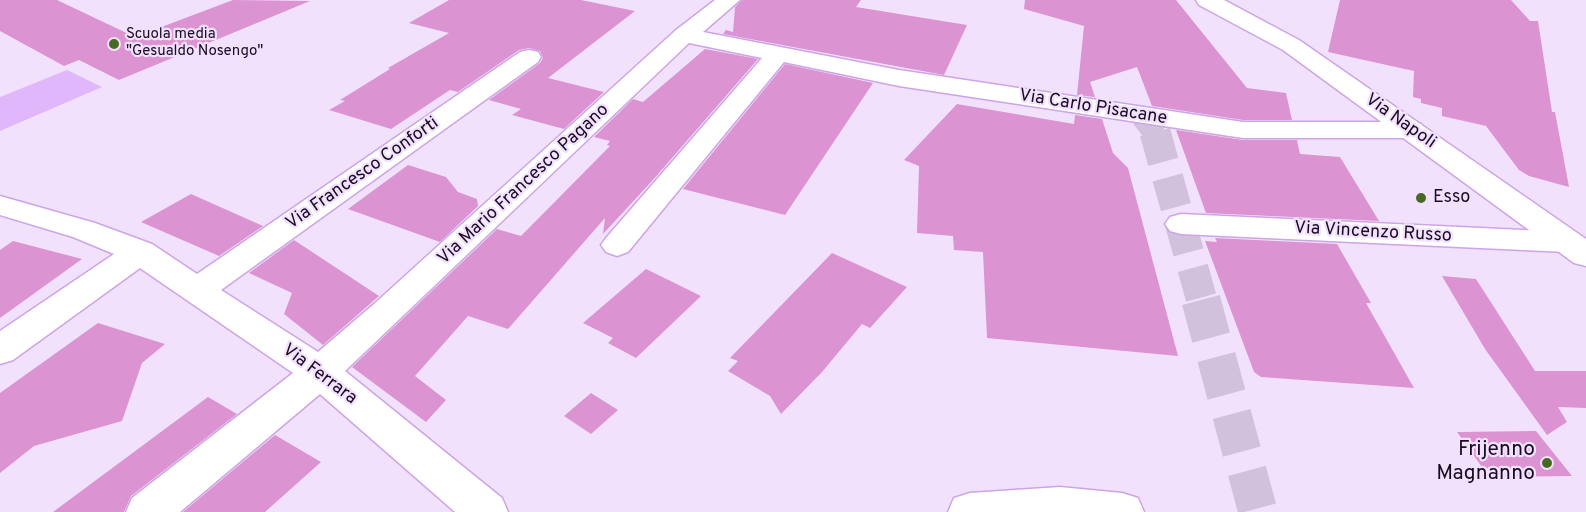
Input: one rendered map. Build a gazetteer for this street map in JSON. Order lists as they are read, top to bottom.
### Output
{
  "streets": {
    "street": [
      "Via Carlo Pisacane",
      "Via Napoli",
      "Via Francesco Conforti",
      "Via Mario Francesco Pagano",
      "Via Vincenzo Russo",
      "Via Ferrara"
    ]
  },
  "crossings": [
    ["Via Carlo Pisacane", "Via Napoli"],
    ["Via Carlo Pisacane", "Via Mario Francesco Pagano"],
    ["Via Napoli", "Via Vincenzo Russo"],
    ["Via Francesco Conforti", "Via Ferrara"],
    ["Via Mario Francesco Pagano", "Via Ferrara"]
  ],
  "places": ["Scuola media \"Gesualdo Nosengo\"", "Esso", "Frijenno Magnanno"]
}
